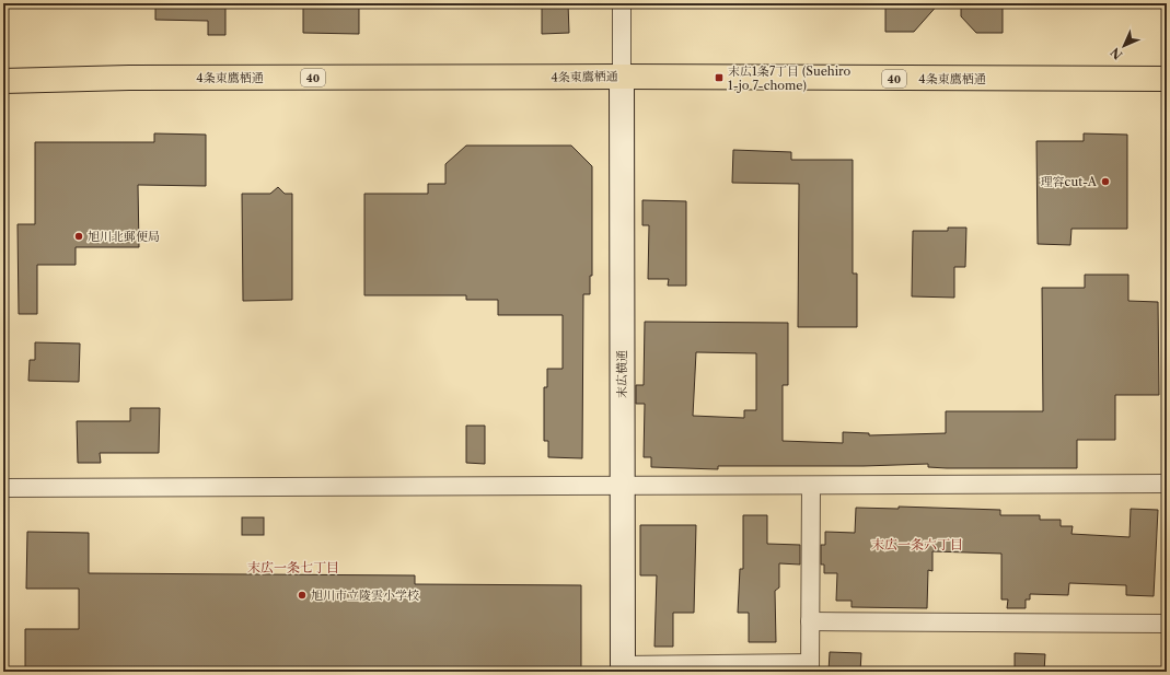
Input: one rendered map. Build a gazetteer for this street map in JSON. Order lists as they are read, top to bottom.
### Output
{
  "streets": {
    "highway": ["4条東鷹栖通", "40"],
    "street": ["末広横通"]
  },
  "crossings": [
    ["4条東鷹栖通", "末広横通"]
  ],
  "districts": ["末広一条六丁目", "末広一条七丁目"],
  "places": {
    "transit": ["末広1条7丁目 (Suehiro 1-jo 7-chome)"],
    "other": ["理容cut-A", "旭川北郵便局", "旭川市立陵雲小学校"]
  },
  "north": "bottom left"
}
